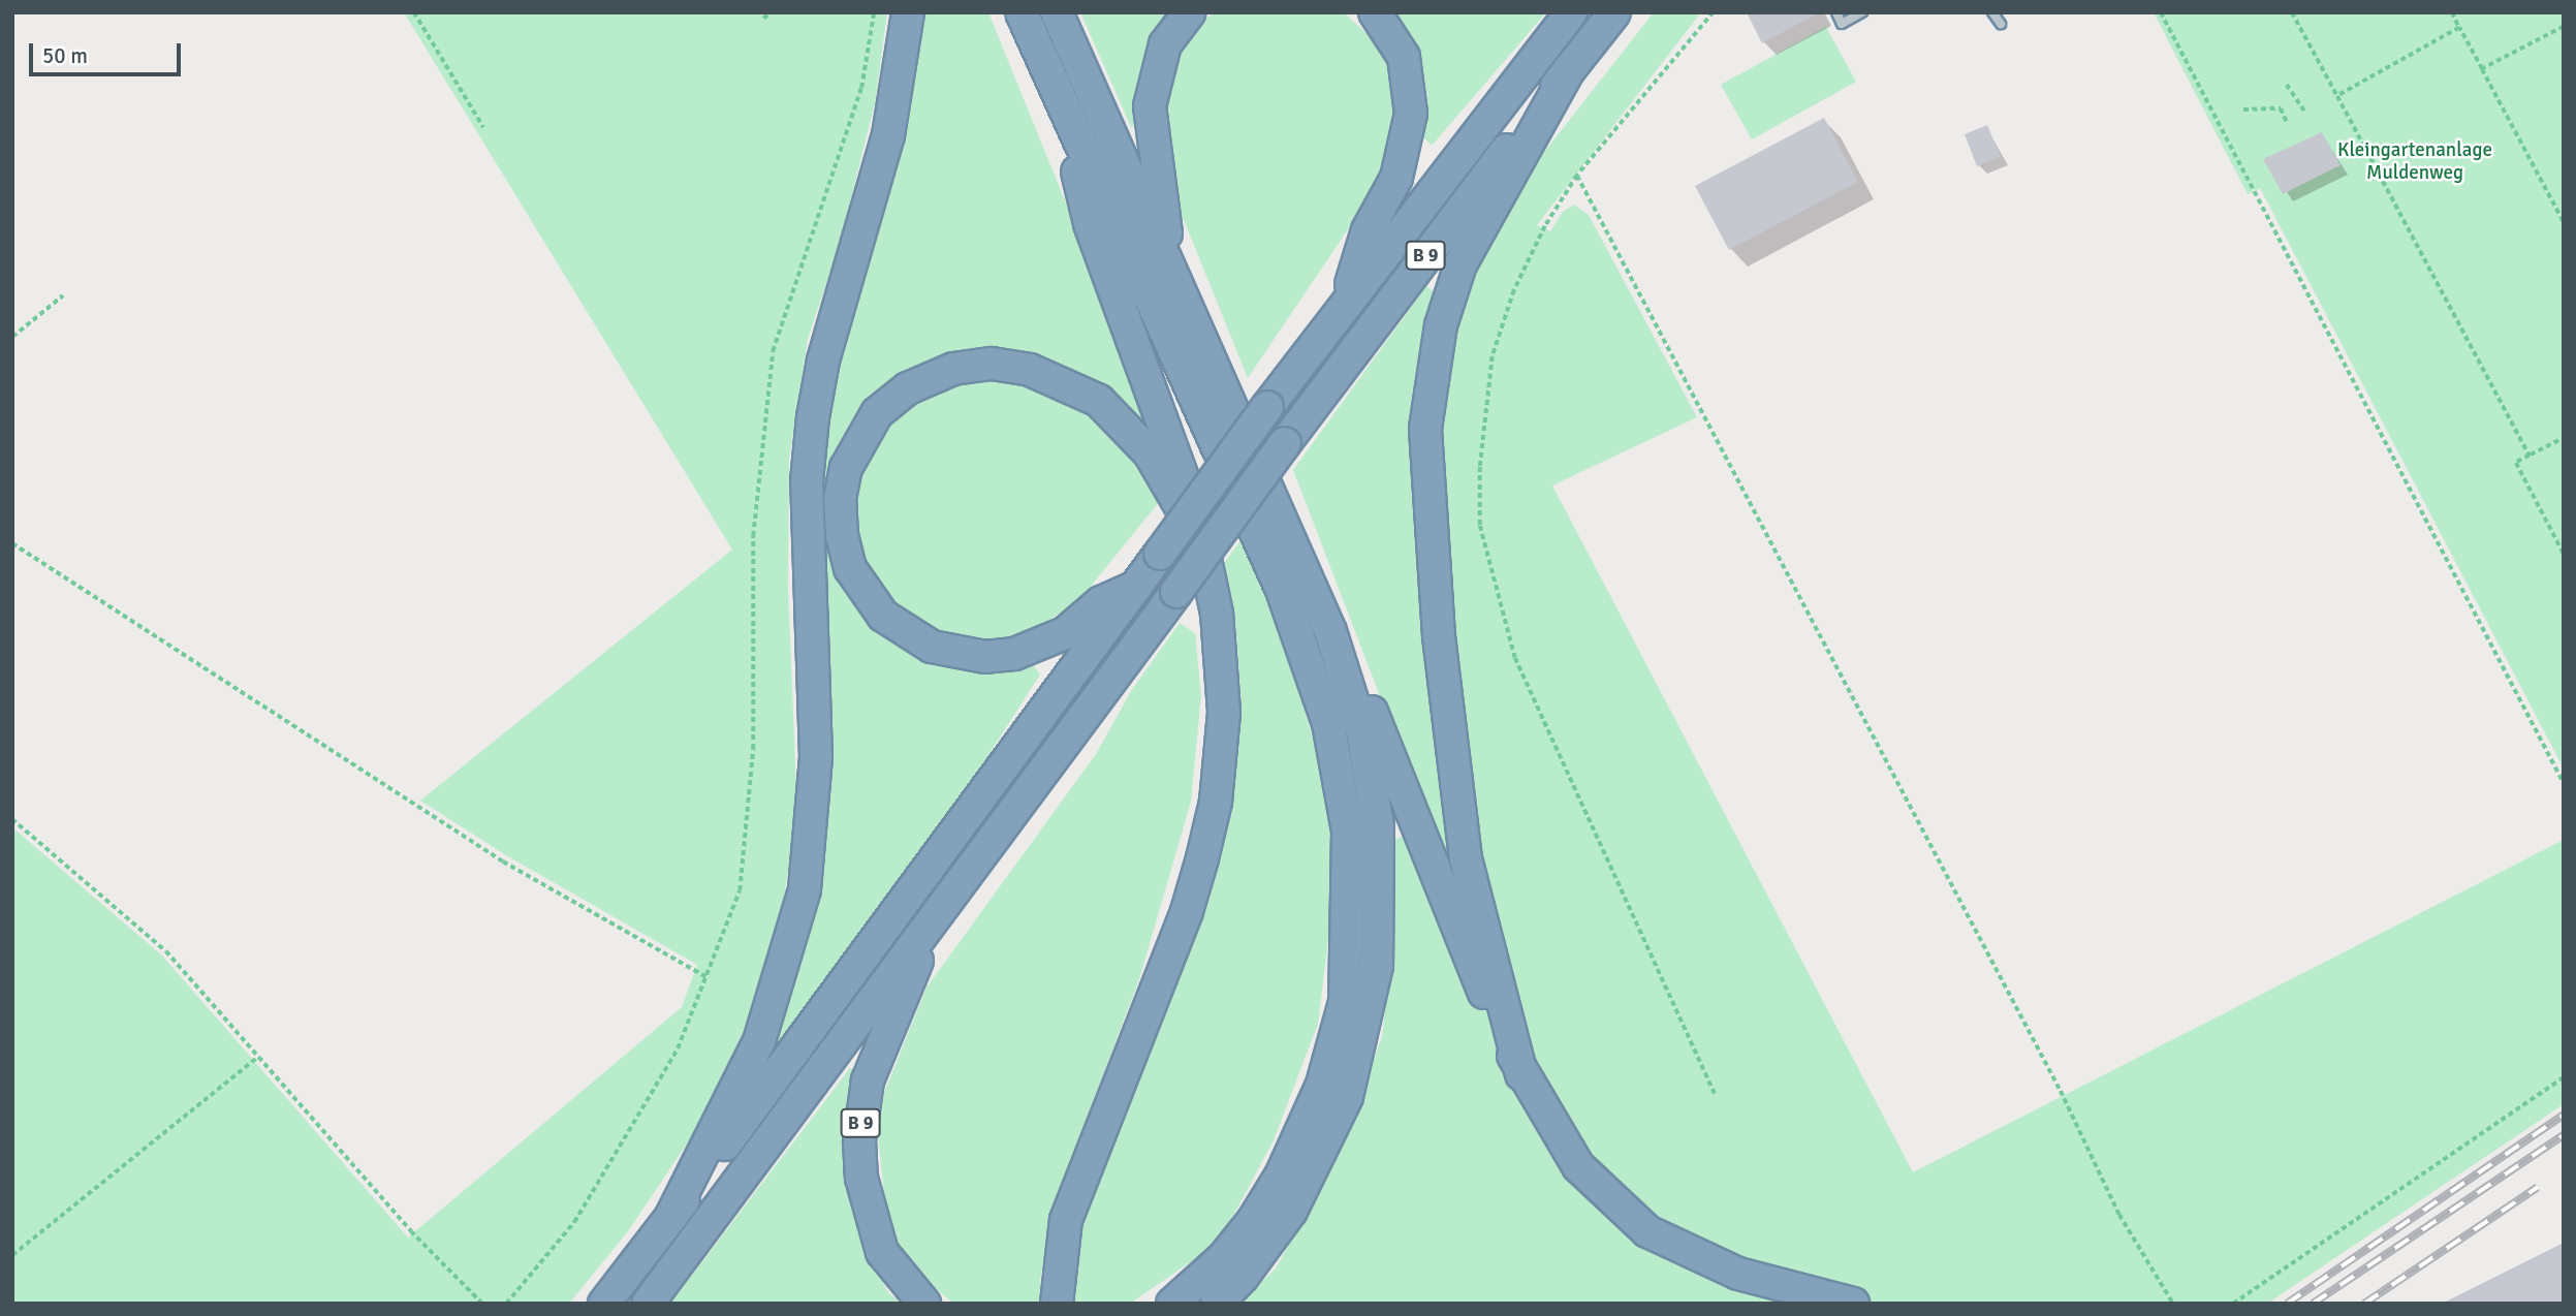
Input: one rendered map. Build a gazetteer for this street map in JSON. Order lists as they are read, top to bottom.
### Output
{
  "streets": {
    "highway": ["B 9"]
  },
  "parks": ["Kleingartenanlage Muldenweg"],
  "scale_bar": "50 m"
}
